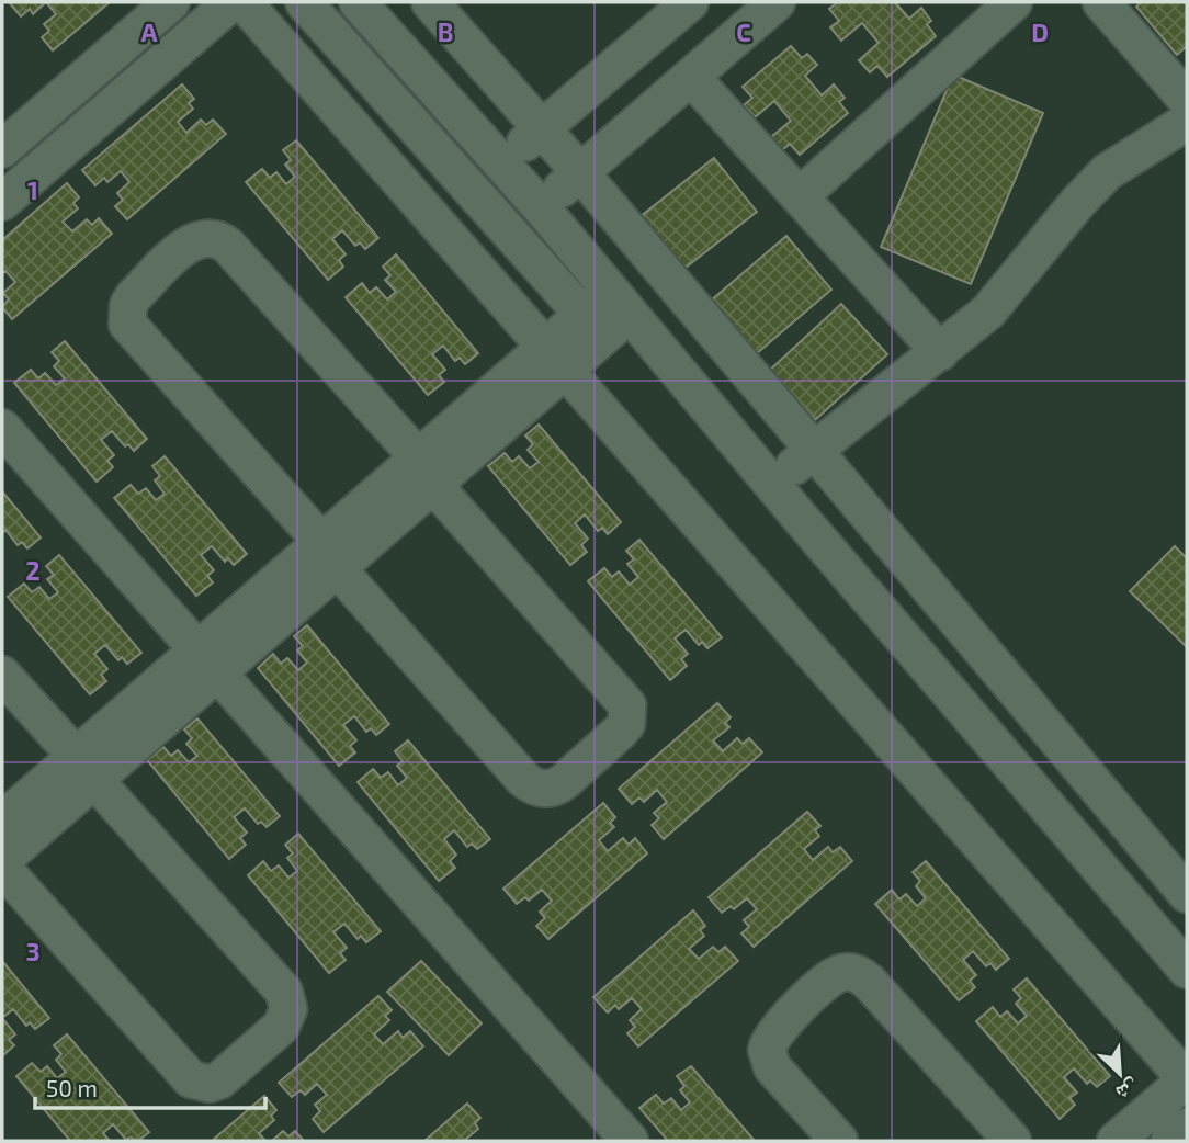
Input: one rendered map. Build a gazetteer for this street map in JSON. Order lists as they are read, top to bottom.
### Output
{
  "scale_bar": "50 m",
  "north": "bottom right",
  "grid": {
    "columns": [
      "A",
      "B",
      "C",
      "D"
    ],
    "rows": ["1", "2", "3"]
  }
}
